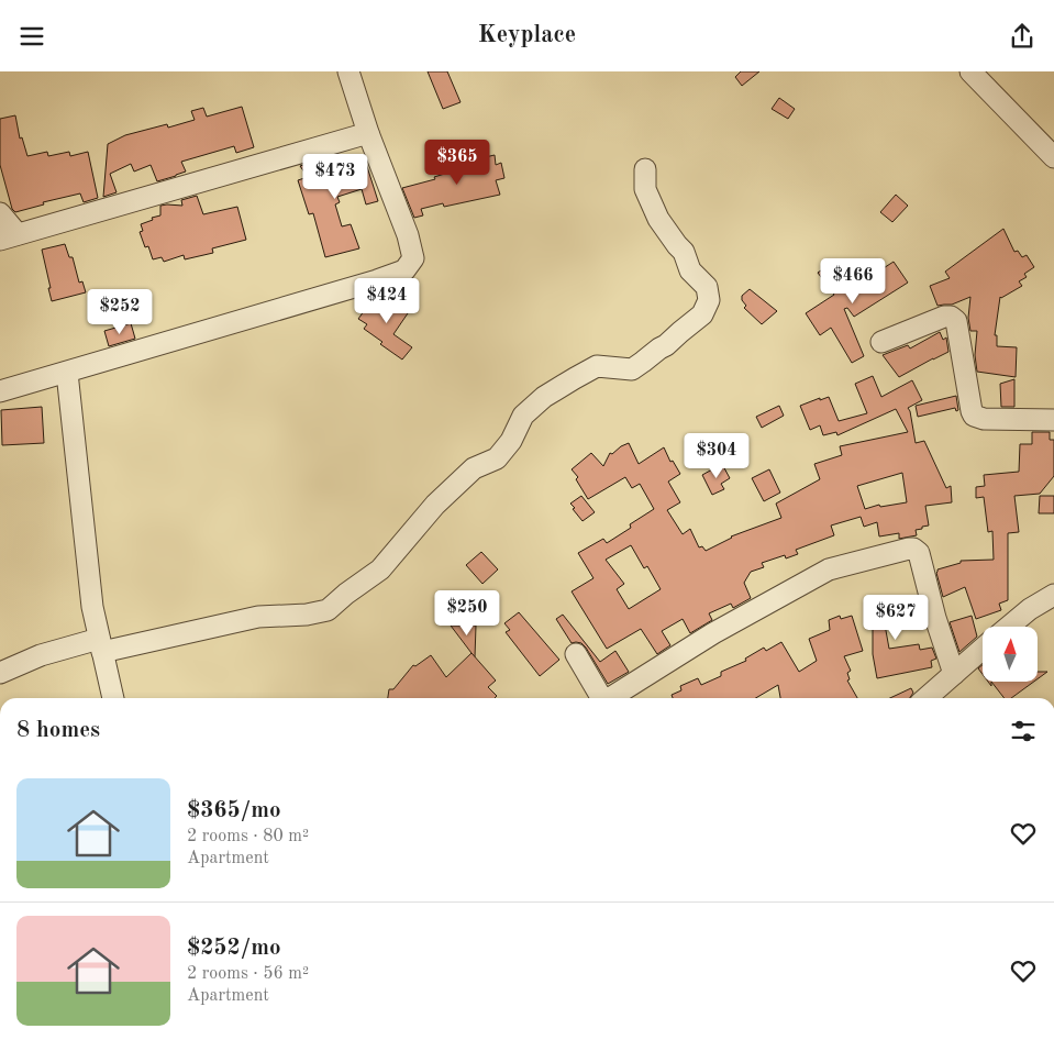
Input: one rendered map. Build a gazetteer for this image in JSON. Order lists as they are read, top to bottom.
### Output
{
  "north": "top",
  "page": {
    "header": "Keyplace",
    "price": [
      "$365",
      "$473",
      "$466",
      "$424",
      "$252",
      "$304",
      "$250",
      "$627"
    ],
    "heading": "8 homes",
    "list": [
      {
        "name": "$365/mo",
        "note": "2 rooms · 80 m² · Apartment"
      },
      {
        "name": "$252/mo",
        "note": "2 rooms · 56 m² · Apartment"
      }
    ]
  }
}
